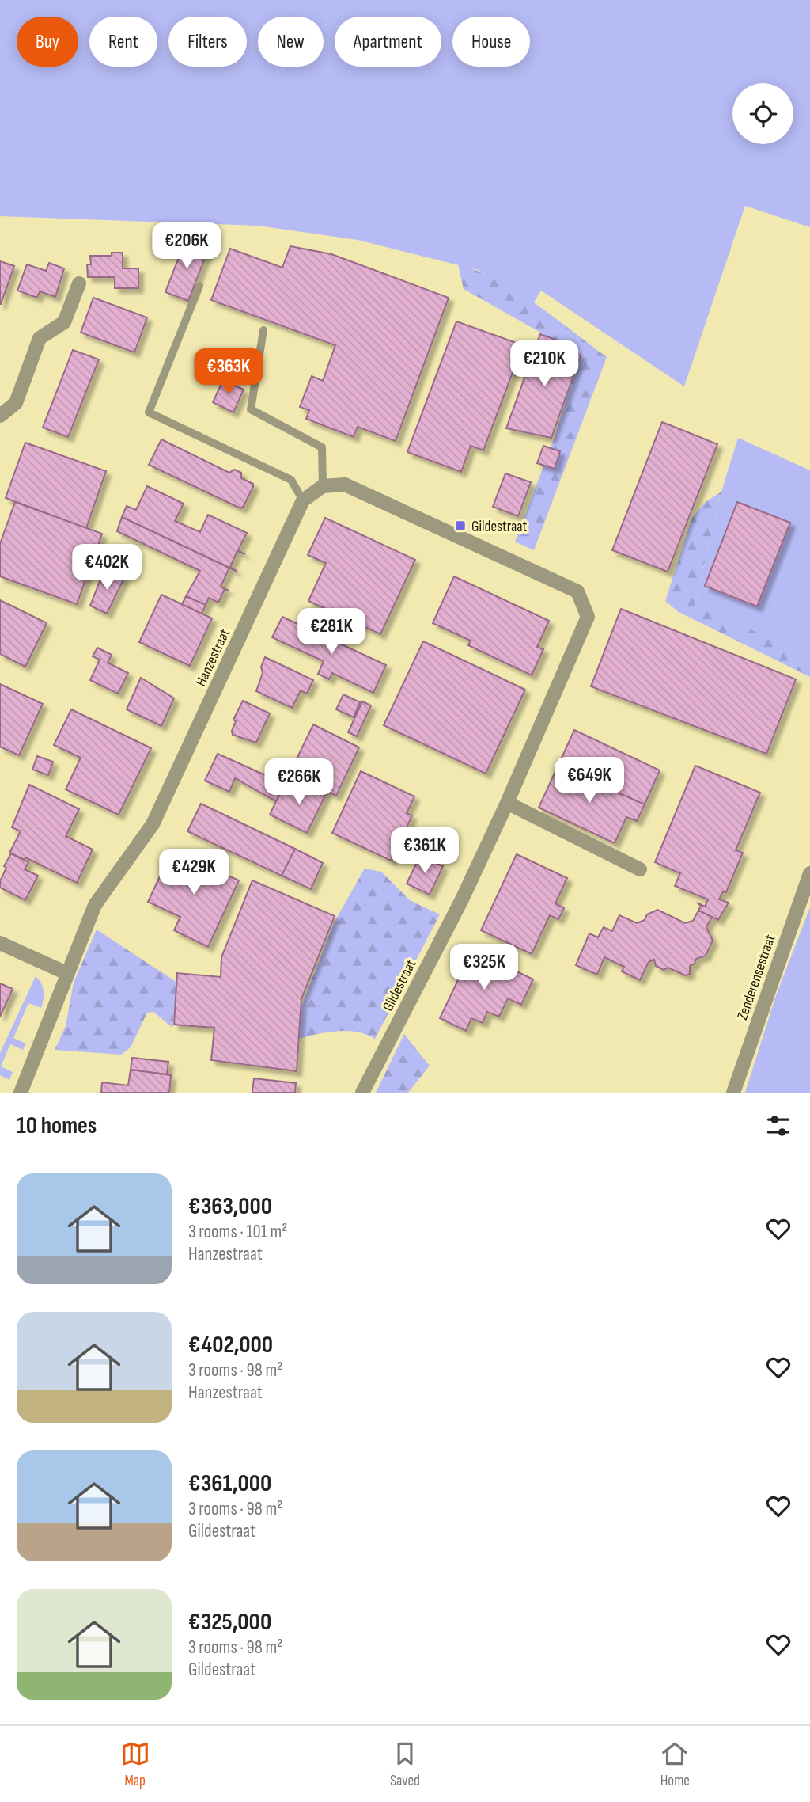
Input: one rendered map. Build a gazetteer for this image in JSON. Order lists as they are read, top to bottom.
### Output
{
  "streets": {
    "street": ["Hanzestraat", "Zenderensestraat", "Gildestraat"]
  },
  "crossings": [
    ["Hanzestraat", "Gildestraat"]
  ],
  "places": {
    "transit": ["Gildestraat"]
  },
  "page": {
    "chip": [
      "Buy",
      "Rent",
      "Filters",
      "New",
      "Apartment",
      "House"
    ],
    "price": [
      "€206K",
      "€210K",
      "€363K",
      "€402K",
      "€281K",
      "€649K",
      "€266K",
      "€361K",
      "€429K",
      "€325K"
    ],
    "heading": "10 homes",
    "list": [
      {
        "name": "€363,000",
        "note": "3 rooms · 101 m² · Hanzestraat"
      },
      {
        "name": "€402,000",
        "note": "3 rooms · 98 m² · Hanzestraat"
      },
      {
        "name": "€361,000",
        "note": "3 rooms · 98 m² · Gildestraat"
      },
      {
        "name": "€325,000",
        "note": "3 rooms · 98 m² · Gildestraat"
      }
    ],
    "tabs": ["Map", "Saved", "Home"]
  }
}
